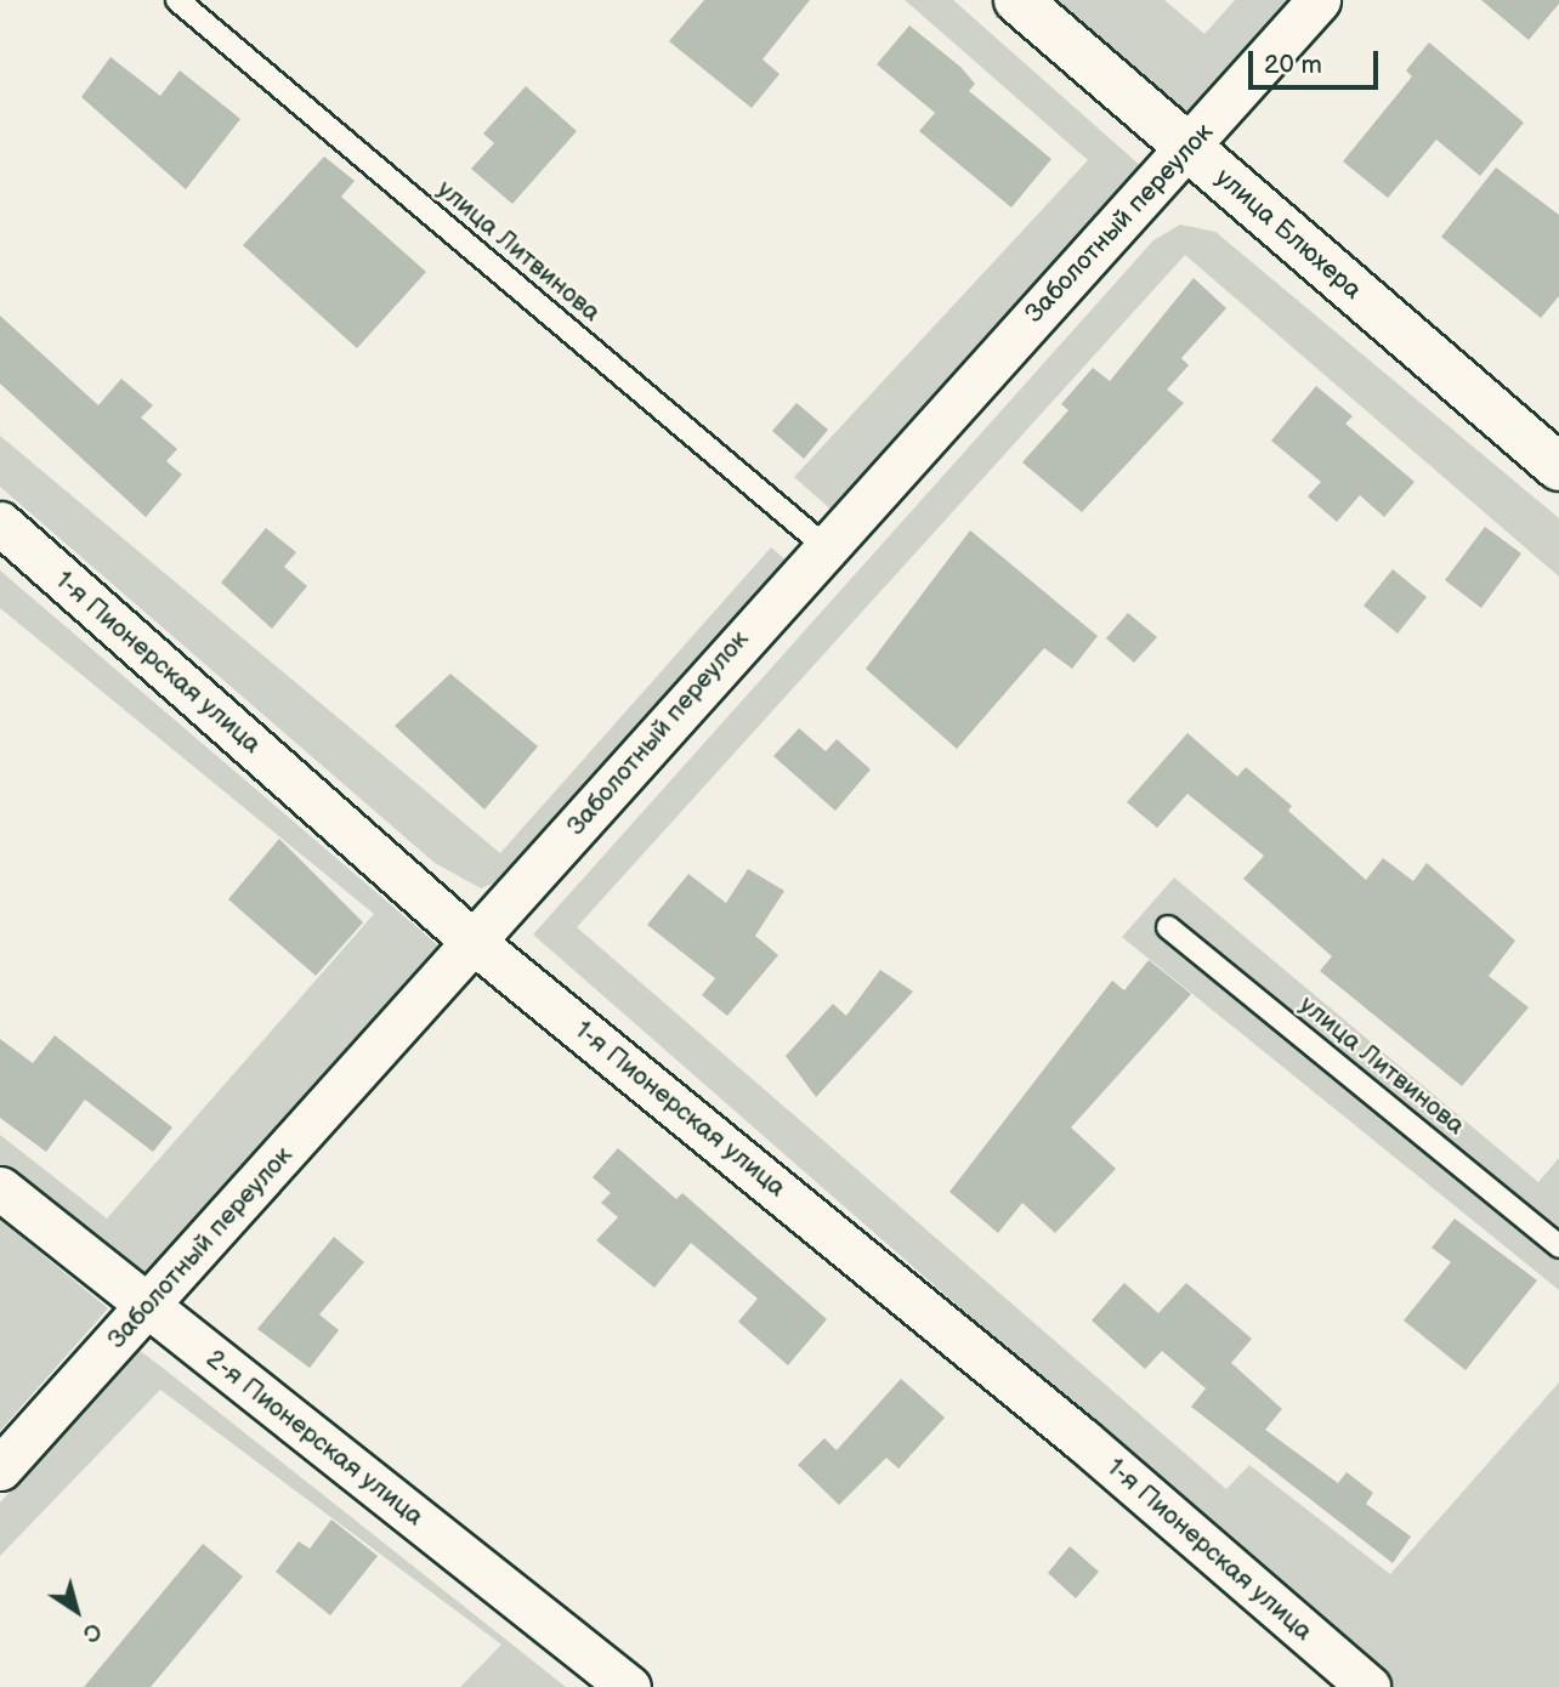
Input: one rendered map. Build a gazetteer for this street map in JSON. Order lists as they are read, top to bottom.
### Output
{
  "streets": {
    "street": [
      "Заболотный переулок",
      "улица Блюхера",
      "1-я Пионерская улица",
      "2-я Пионерская улица"
    ],
    "lane": ["улица Литвинова"]
  },
  "crossings": [
    ["Заболотный переулок", "улица Блюхера"],
    ["Заболотный переулок", "улица Литвинова"],
    ["Заболотный переулок", "1-я Пионерская улица"],
    ["Заболотный переулок", "2-я Пионерская улица"]
  ],
  "scale_bar": "20 m",
  "north": "bottom right"
}
